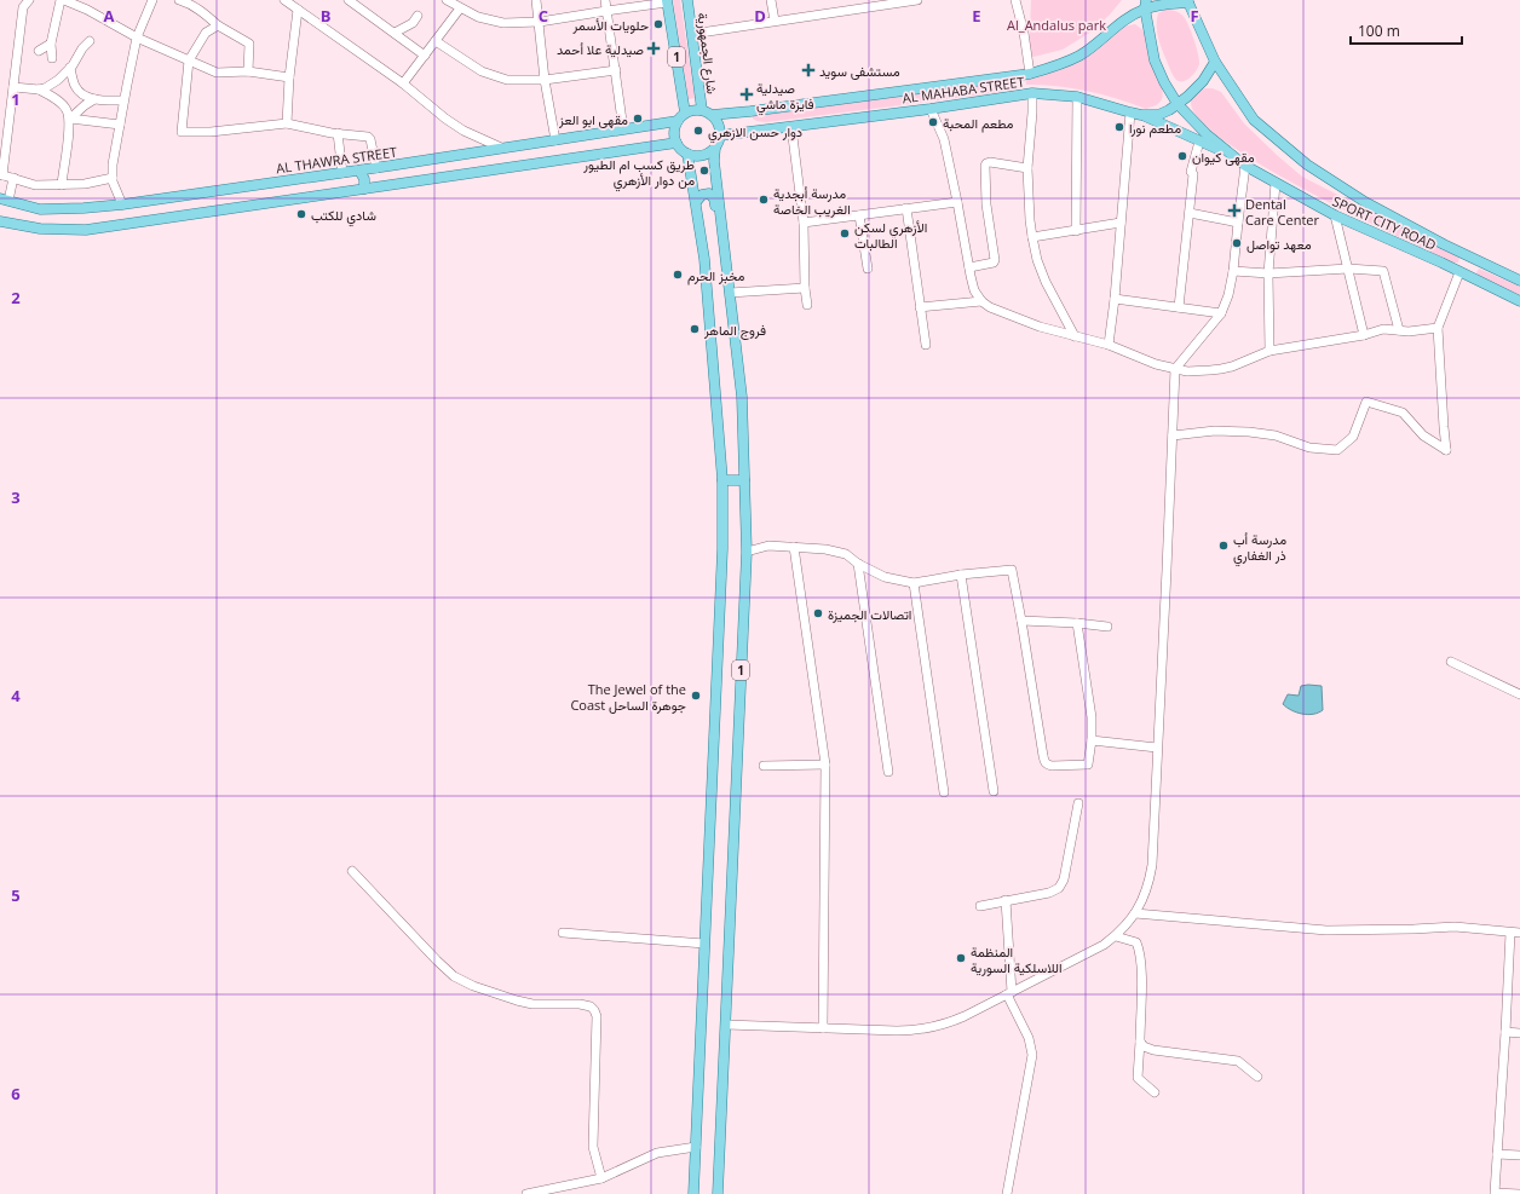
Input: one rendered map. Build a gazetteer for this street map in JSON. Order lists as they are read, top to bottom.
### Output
{
  "streets": {
    "main road": [
      "شارع الجمهورية",
      "1",
      "AL MAHABA STREET",
      "AL THAWRA STREET",
      "SPORT CITY ROAD"
    ]
  },
  "crossings": [
    ["شارع الجمهورية", "1"],
    ["شارع الجمهورية", "AL MAHABA STREET"],
    ["شارع الجمهورية", "AL THAWRA STREET"],
    ["1", "AL MAHABA STREET"],
    ["1", "AL THAWRA STREET"],
    ["AL MAHABA STREET", "AL THAWRA STREET"],
    ["AL MAHABA STREET", "SPORT CITY ROAD"]
  ],
  "parks": ["Al_Andalus park"],
  "places": {
    "other": [
      "حلويات الأسمر",
      "مقهى ابو العز",
      "مطعم المحبة",
      "مطعم نورا",
      "دوار حسن الازهري",
      "مقهى كيوان",
      "طريق كسب ام الطيور من دوار الأزهري",
      "مدرسة أبجدية الغريب الخاصة",
      "شادي للكتب",
      "الأزهري لسكن الطالبات",
      "معهد تواصل",
      "مخبز الحرم",
      "فروج الماهر",
      "مدرسة أب ذر الغفاري",
      "اتصالات الجميزة",
      "The Jewel of the Coast جوهرة الساحل",
      "المنظمة اللاسلكية السورية"
    ],
    "health": [
      "صيدلية علا أحمد",
      "مستشفى سويد",
      "صيدلية فايزة ماشي",
      "Dental Care Center"
    ]
  },
  "scale_bar": "100 m",
  "grid": {
    "columns": [
      "A",
      "B",
      "C",
      "D",
      "E",
      "F"
    ],
    "rows": [
      "1",
      "2",
      "3",
      "4",
      "5",
      "6"
    ]
  }
}
